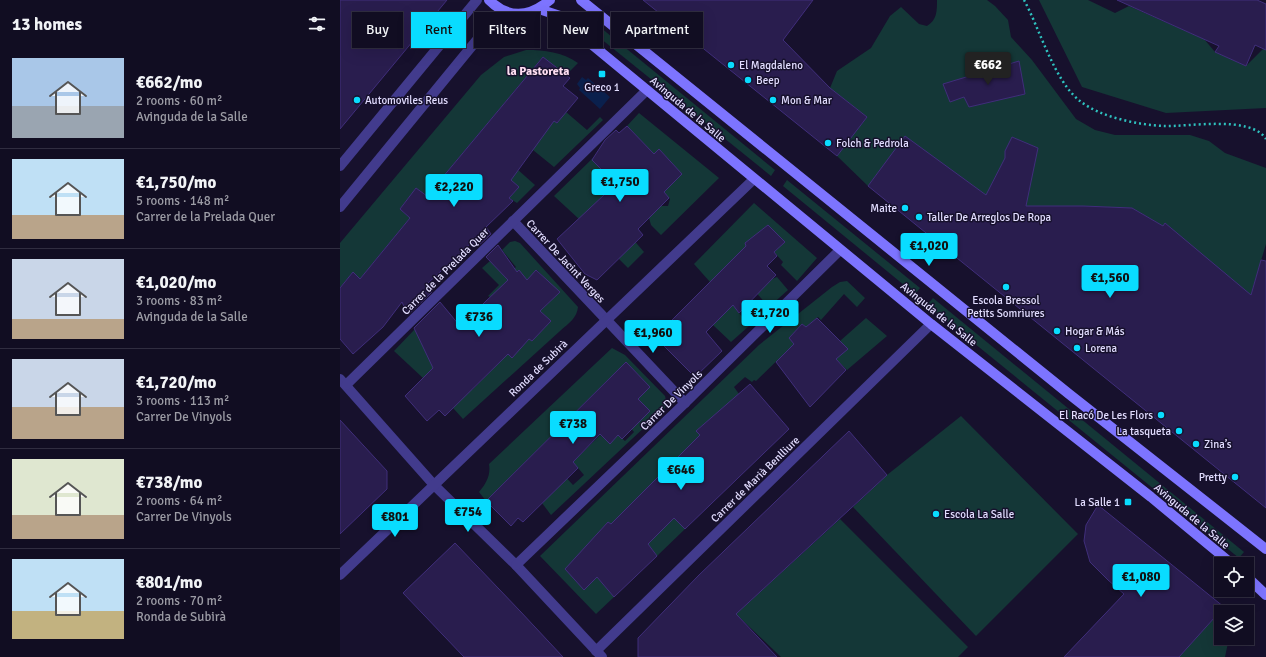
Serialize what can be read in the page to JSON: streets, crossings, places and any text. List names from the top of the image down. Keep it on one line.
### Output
{"streets":{"street":["Avinguda de la Salle","Carrer De Jacint Verges","Carrer de la Prelada Quer","Ronda de Subirà","Carrer De Vinyols","Carrer de Marià Benlliure"]},"crossings":[["Avinguda de la Salle","Carrer de la Prelada Quer"],["Avinguda de la Salle","Ronda de Subirà"],["Avinguda de la Salle","Carrer De Vinyols"],["Avinguda de la Salle","Carrer de Marià Benlliure"],["Carrer De Jacint Verges","Carrer de la Prelada Quer"],["Carrer De Jacint Verges","Ronda de Subirà"],["Carrer De Jacint Verges","Carrer De Vinyols"]],"districts":["la Pastoreta"],"places":{"other":["El Magdaleno","Beep","Automoviles Reus","Mon & Mar","Folch & Pedrola","Maite","Taller De Arreglos De Ropa","Escola Bressol Petits Somriures","Hogar & Más","Lorena","El Racó De Les Flors","La tasqueta","Zina’s","Pretty","Escola La Salle"],"transit":["Greco 1","La Salle 1"]},"page":{"heading":"13 homes","chip":["Buy","Rent","Filters","New","Apartment"],"list":[{"name":"€662/mo","note":"2 rooms · 60 m² · Avinguda de la Salle"},{"name":"€1,750/mo","note":"5 rooms · 148 m² · Carrer de la Prelada Quer"},{"name":"€1,020/mo","note":"3 rooms · 83 m² · Avinguda de la Salle"},{"name":"€1,720/mo","note":"3 rooms · 113 m² · Carrer De Vinyols"},{"name":"€738/mo","note":"2 rooms · 64 m² · Carrer De Vinyols"},{"name":"€801/mo","note":"2 rooms · 70 m² · Ronda de Subirà"}],"price":["€662","€1,750","€2,220","€1,020","€1,560","€1,720","€736","€1,960","€738","€646","€754","€801","€1,080"]}}
